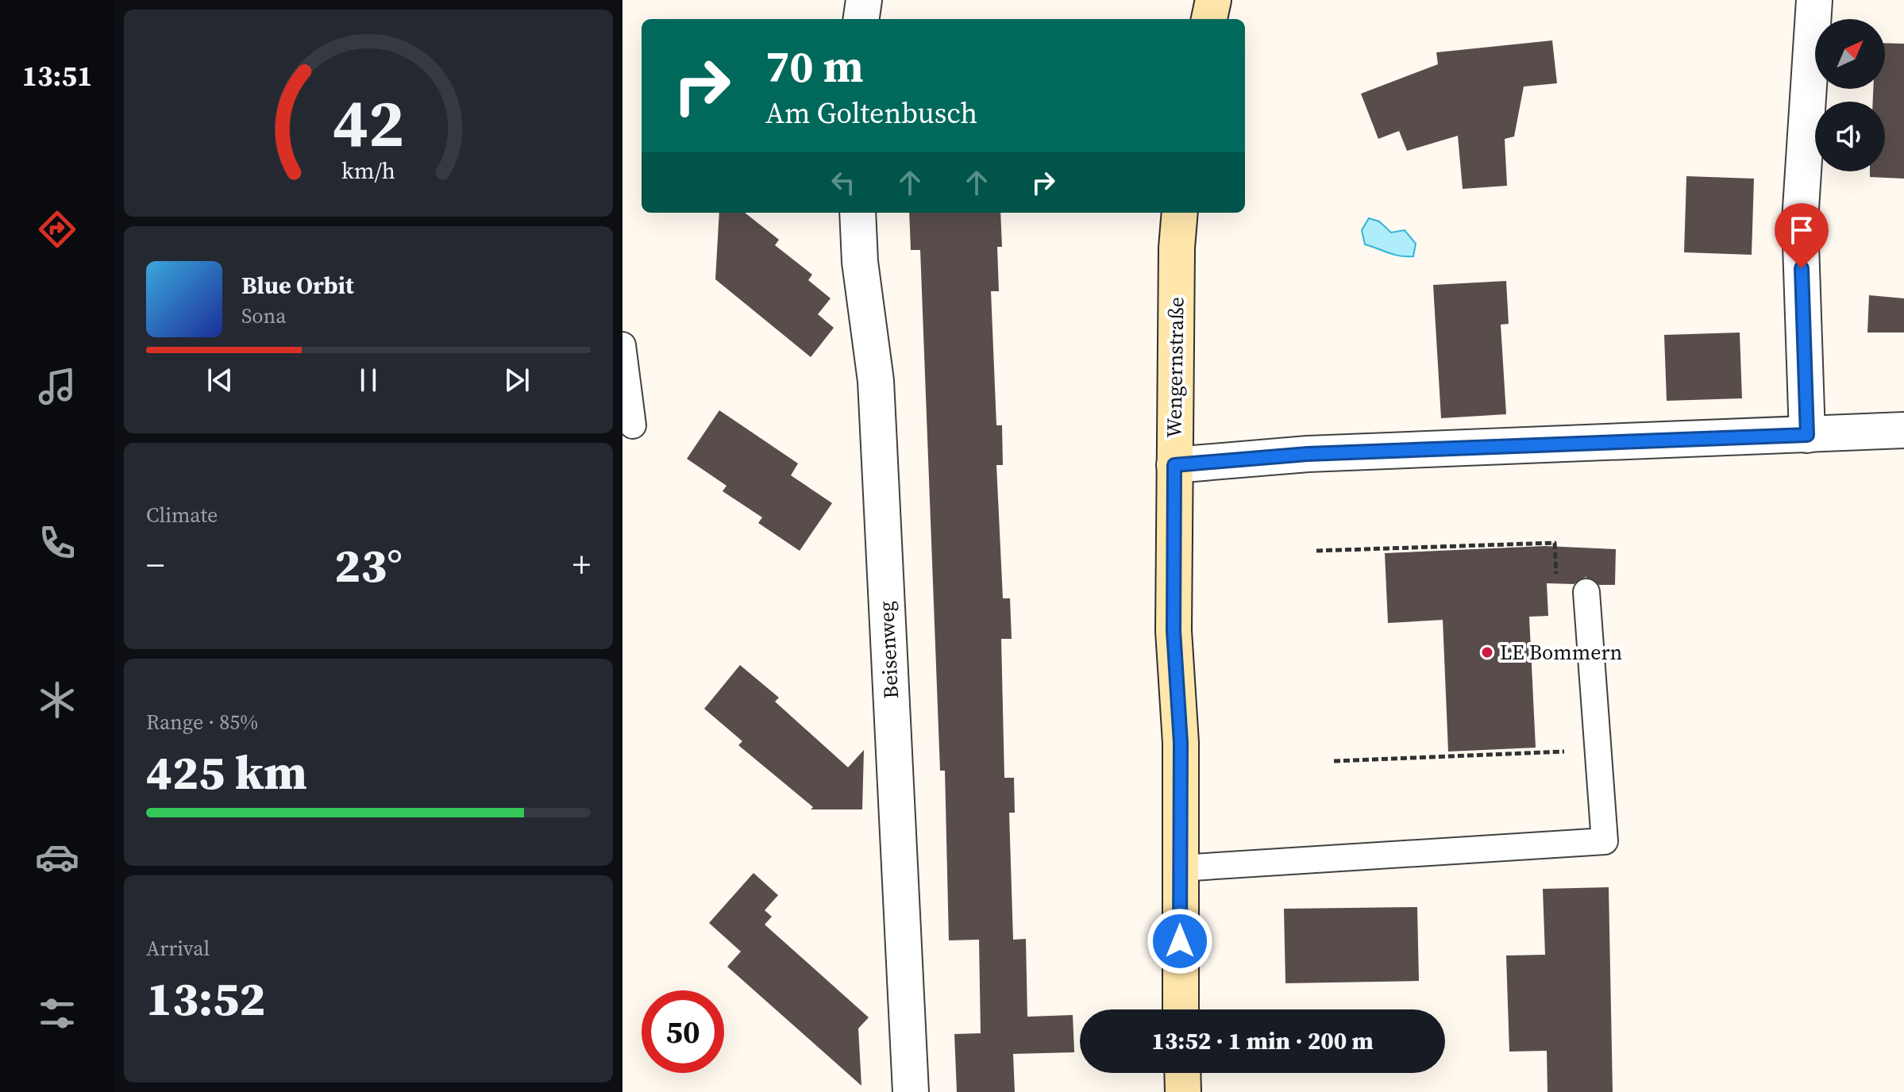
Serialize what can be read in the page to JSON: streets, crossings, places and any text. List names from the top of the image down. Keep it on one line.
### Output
{"streets":{"main road":["Wengernstraße"],"street":["Beisenweg"]},"places":["LE Bommern"],"north":"top right","page":{"tabs":"13:51","turn":["70 m","Am Goltenbusch"],"song":["Blue Orbit","Sona"],"tile":["Climate",["Range · 85%","425 km"],["Arrival","13:52"]],"heat":["−","23°","+"],"limit":"50","trip":"13:52 · 1 min · 200 m","gauge":["42","km/h"]}}
